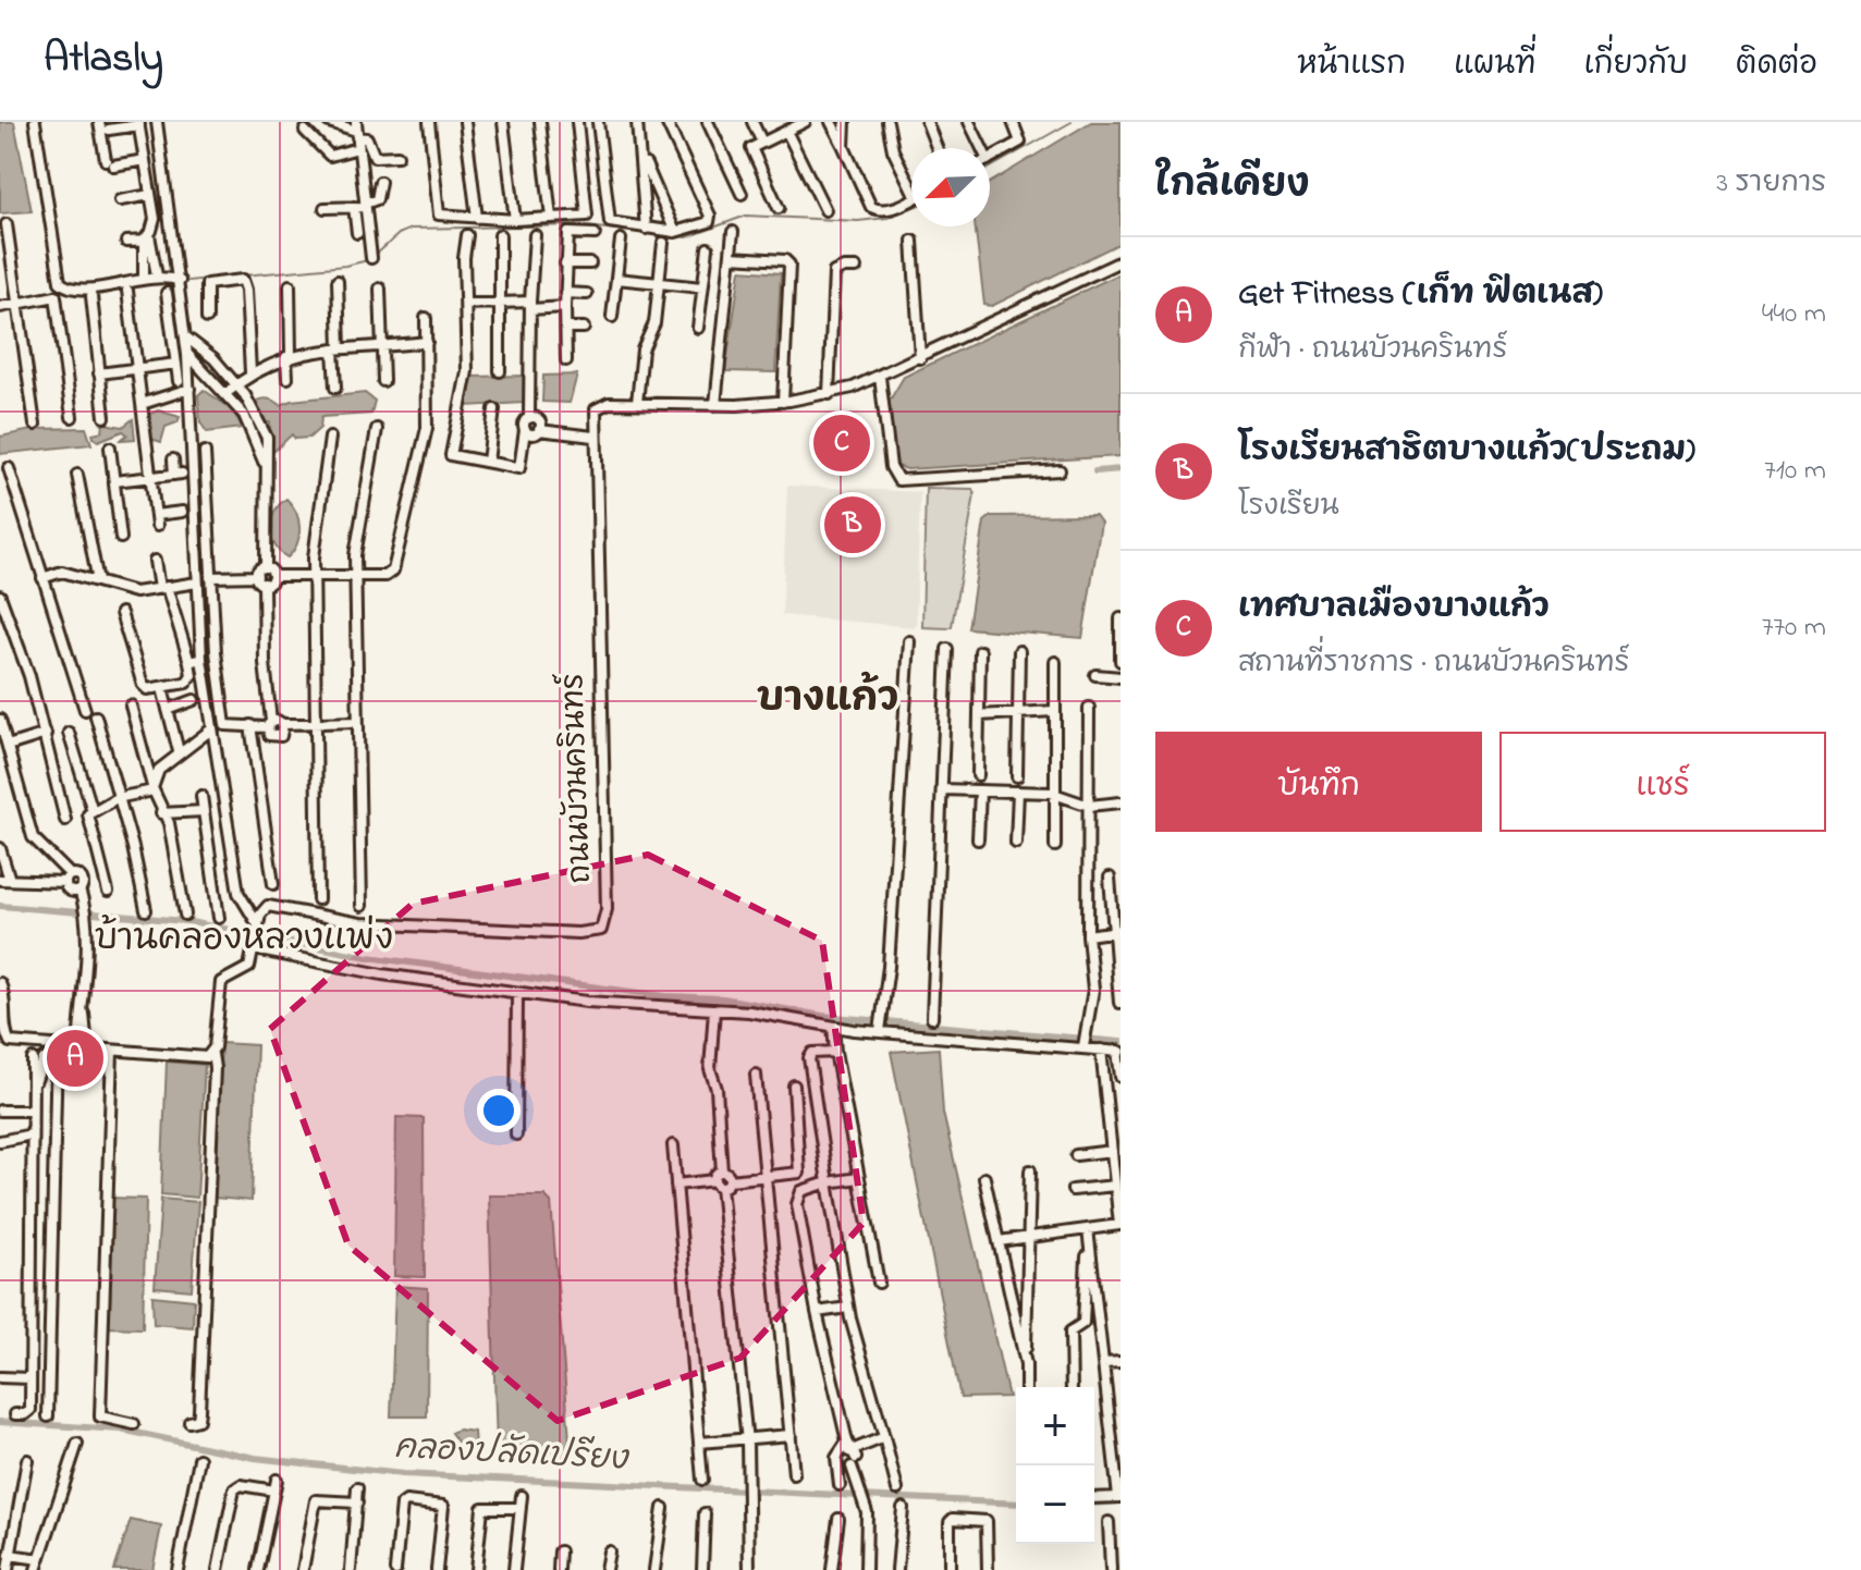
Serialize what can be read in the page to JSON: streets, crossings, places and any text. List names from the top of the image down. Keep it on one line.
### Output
{"streets":{"street":["ถนนบัวนครินทร์"]},"districts":["บางแก้ว","บ้านคลองหลวงแพ่ง"],"water":["คลองปลัดเปรียง"],"north":"bottom left","page":{"header":"Atlasly","nav":["หน้าแรก","แผนที่","เกี่ยวกับ","ติดต่อ"],"heading":["ใกล้เคียง","3 รายการ"],"list":[{"mark":"A","name":"Get Fitness (เก็ท ฟิตเนส)","note":"กีฬา · ถนนบัวนครินทร์","value":"440 m"},{"mark":"B","name":"โรงเรียนสาธิตบางแก้ว(ประถม)","note":"โรงเรียน","value":"710 m"},{"mark":"C","name":"เทศบาลเมืองบางแก้ว","note":"สถานที่ราชการ · ถนนบัวนครินทร์","value":"770 m"}],"pins":["C","B","A"],"buttons":["บันทึก","แชร์"],"map_buttons":["+","−"]}}
